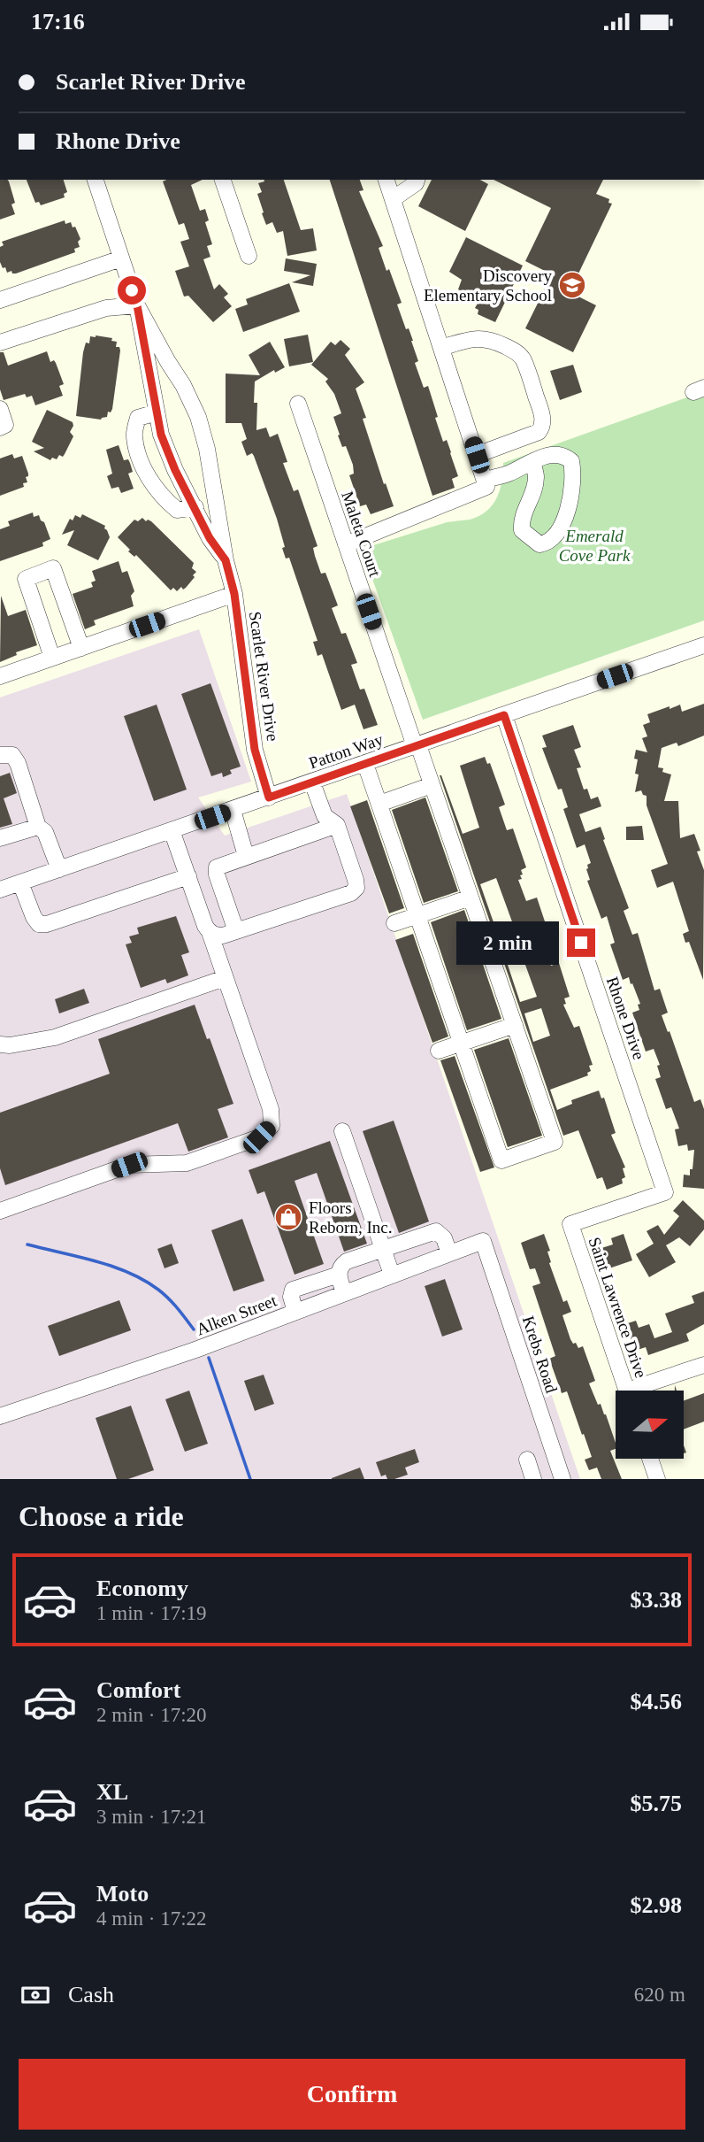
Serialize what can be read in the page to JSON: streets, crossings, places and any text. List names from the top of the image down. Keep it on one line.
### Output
{"streets":{"street":["Maleta Court","Scarlet River Drive","Patton Way","Rhone Drive","Saint Lawrence Drive","Alken Street","Krebs Road"]},"crossings":[["Maleta Court","Patton Way"],["Scarlet River Drive","Patton Way"],["Patton Way","Rhone Drive"],["Rhone Drive","Saint Lawrence Drive"],["Alken Street","Krebs Road"]],"parks":["Emerald Cove Park"],"places":{"school or university":["Discovery Elementary School"],"shop":["Floors Reborn, Inc."]},"north":"right","page":{"status":"17:16","banner":["Scarlet River Drive","Rhone Drive"],"bubble":"2 min","heading":"Choose a ride","list":[{"name":"Economy","note":"1 min · 17:19","value":"$3.38"},{"name":"Comfort","note":"2 min · 17:20","value":"$4.56"},{"name":"XL","note":"3 min · 17:21","value":"$5.75"},{"name":"Moto","note":"4 min · 17:22","value":"$2.98"}],"pay":["Cash","620 m"],"buttons":"Confirm"}}
